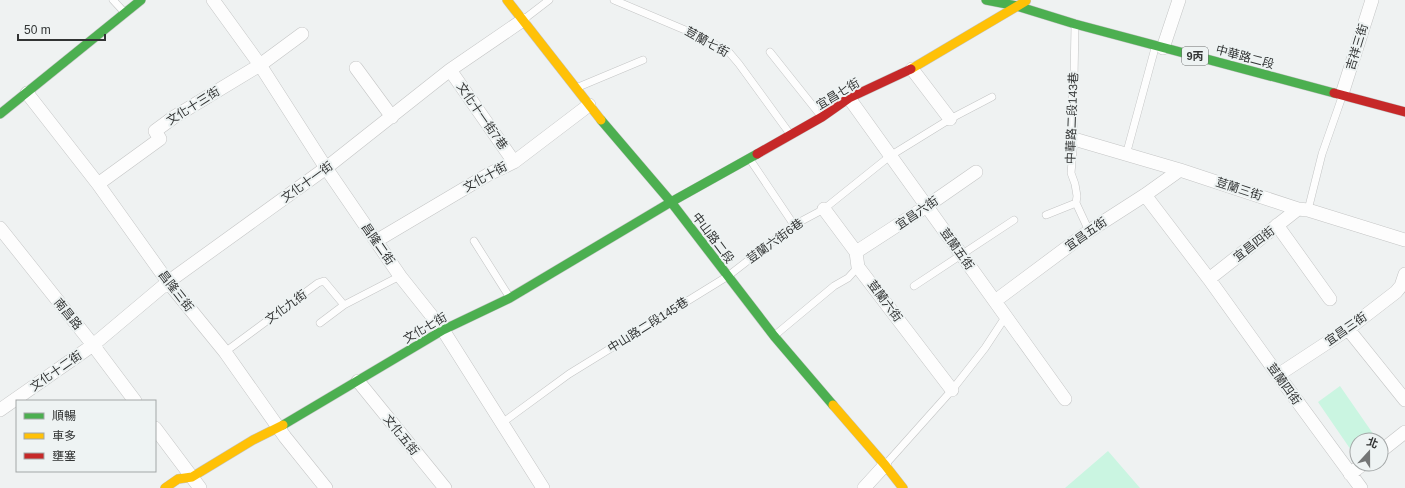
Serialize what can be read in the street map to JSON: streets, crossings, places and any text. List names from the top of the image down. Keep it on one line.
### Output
{"streets":{"street":["吉祥三街","9丙","中華路二段","宜昌七街","文化十三街","文化十一街7巷","文化十街","文化十一街","荳蘭三街","宜昌六街","宜昌五街","中山路二段","昌隆二街","宜昌四街","荳蘭五街","昌隆三街","荳蘭六街","南昌路","文化七街","宜昌三街","文化十二街","荳蘭四街","文化五街"],"lane":["荳蘭七街","中華路二段143巷","荳蘭六街6巷","文化九街","中山路二段145巷"]},"crossings":[["荳蘭七街","宜昌七街"],["吉祥三街","中華路二段"],["中華路二段","宜昌七街"],["中華路二段","中華路二段143巷"],["宜昌七街","中山路二段"],["宜昌七街","荳蘭五街"],["宜昌七街","文化七街"],["文化十三街","昌隆二街"],["文化十三街","昌隆三街"],["文化十一街7巷","文化十街"],["文化十一街7巷","文化十一街"],["中華路二段143巷","荳蘭三街"],["中華路二段143巷","宜昌五街"],["文化十街","中山路二段"],["文化十街","昌隆二街"],["文化十一街","中山路二段"],["文化十一街","昌隆二街"],["文化十一街","昌隆三街"],["文化十一街","南昌路"],["文化十一街","文化十二街"],["荳蘭三街","宜昌五街"],["荳蘭三街","宜昌四街"],["宜昌六街","荳蘭五街"],["宜昌六街","荳蘭六街"],["宜昌五街","荳蘭五街"],["宜昌五街","荳蘭四街"],["中山路二段","荳蘭六街6巷"],["中山路二段","中山路二段145巷"],["中山路二段","文化七街"],["荳蘭六街6巷","荳蘭五街"],["荳蘭六街6巷","荳蘭六街"],["荳蘭六街6巷","中山路二段145巷"],["昌隆二街","中山路二段145巷"],["昌隆二街","文化七街"],["宜昌四街","荳蘭四街"],["昌隆三街","文化九街"],["昌隆三街","文化七街"],["南昌路","文化十二街"],["文化七街","文化五街"],["宜昌三街","荳蘭四街"]],"legend":["順暢","車多","壅塞"],"scale_bar":"50 m","north":"top"}
